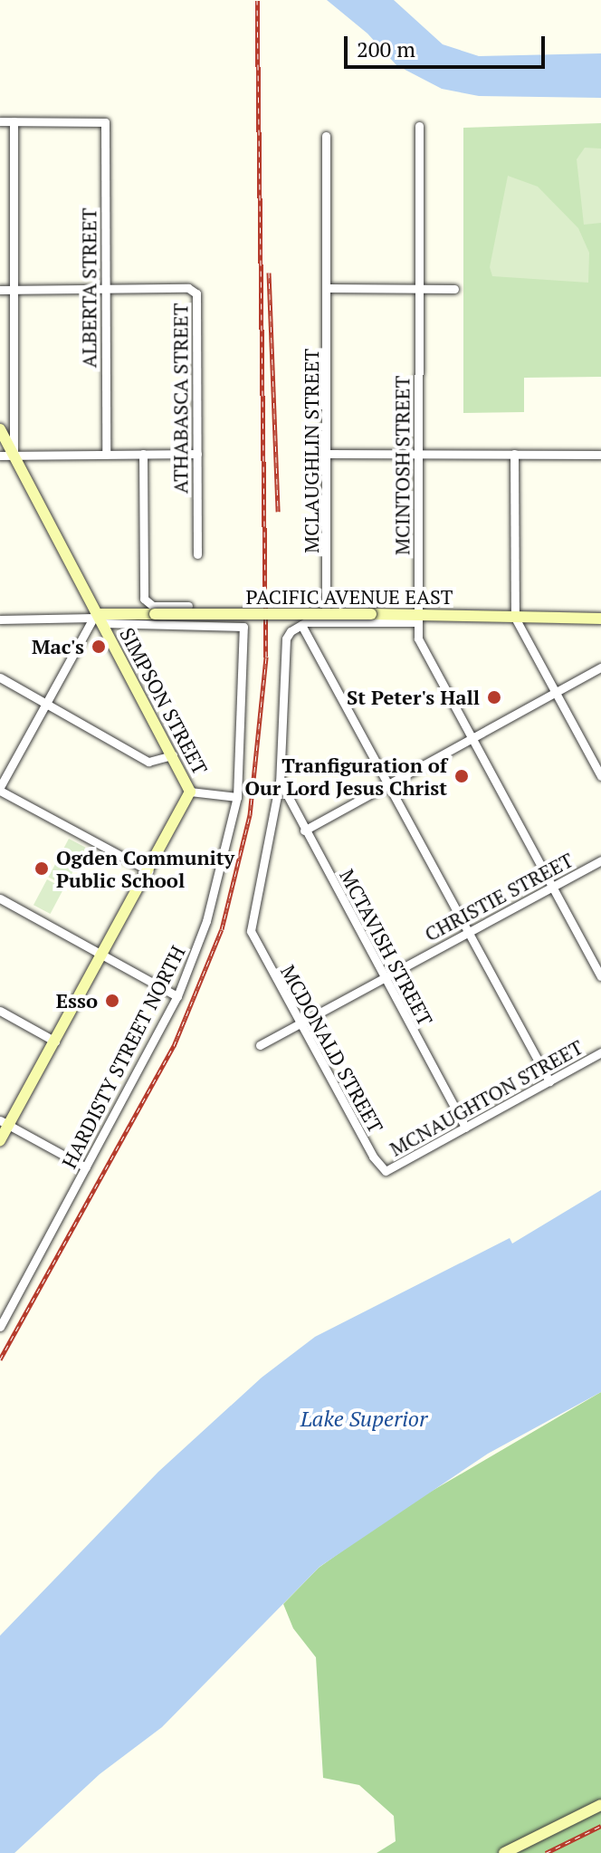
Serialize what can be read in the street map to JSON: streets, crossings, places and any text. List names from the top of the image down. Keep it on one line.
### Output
{"streets":{"main road":["PACIFIC AVENUE EAST","SIMPSON STREET"],"street":["ALBERTA STREET","ATHABASCA STREET","MCLAUGHLIN STREET","MCINTOSH STREET","CHRISTIE STREET","MCTAVISH STREET","MCDONALD STREET","HARDISTY STREET NORTH","MCNAUGHTON STREET"]},"crossings":[["ALBERTA STREET","ATHABASCA STREET"],["MCINTOSH STREET","PACIFIC AVENUE EAST"],["MCINTOSH STREET","CHRISTIE STREET"],["PACIFIC AVENUE EAST","SIMPSON STREET"],["PACIFIC AVENUE EAST","HARDISTY STREET NORTH"],["SIMPSON STREET","HARDISTY STREET NORTH"],["CHRISTIE STREET","MCTAVISH STREET"],["CHRISTIE STREET","MCDONALD STREET"],["MCTAVISH STREET","MCDONALD STREET"],["MCTAVISH STREET","MCNAUGHTON STREET"],["MCDONALD STREET","MCNAUGHTON STREET"]],"water":["Lake Superior"],"places":["Mac's","St Peter's Hall","Tranfiguration of Our Lord Jesus Christ","Ogden Community Public School","Esso"],"scale_bar":"200 m"}
